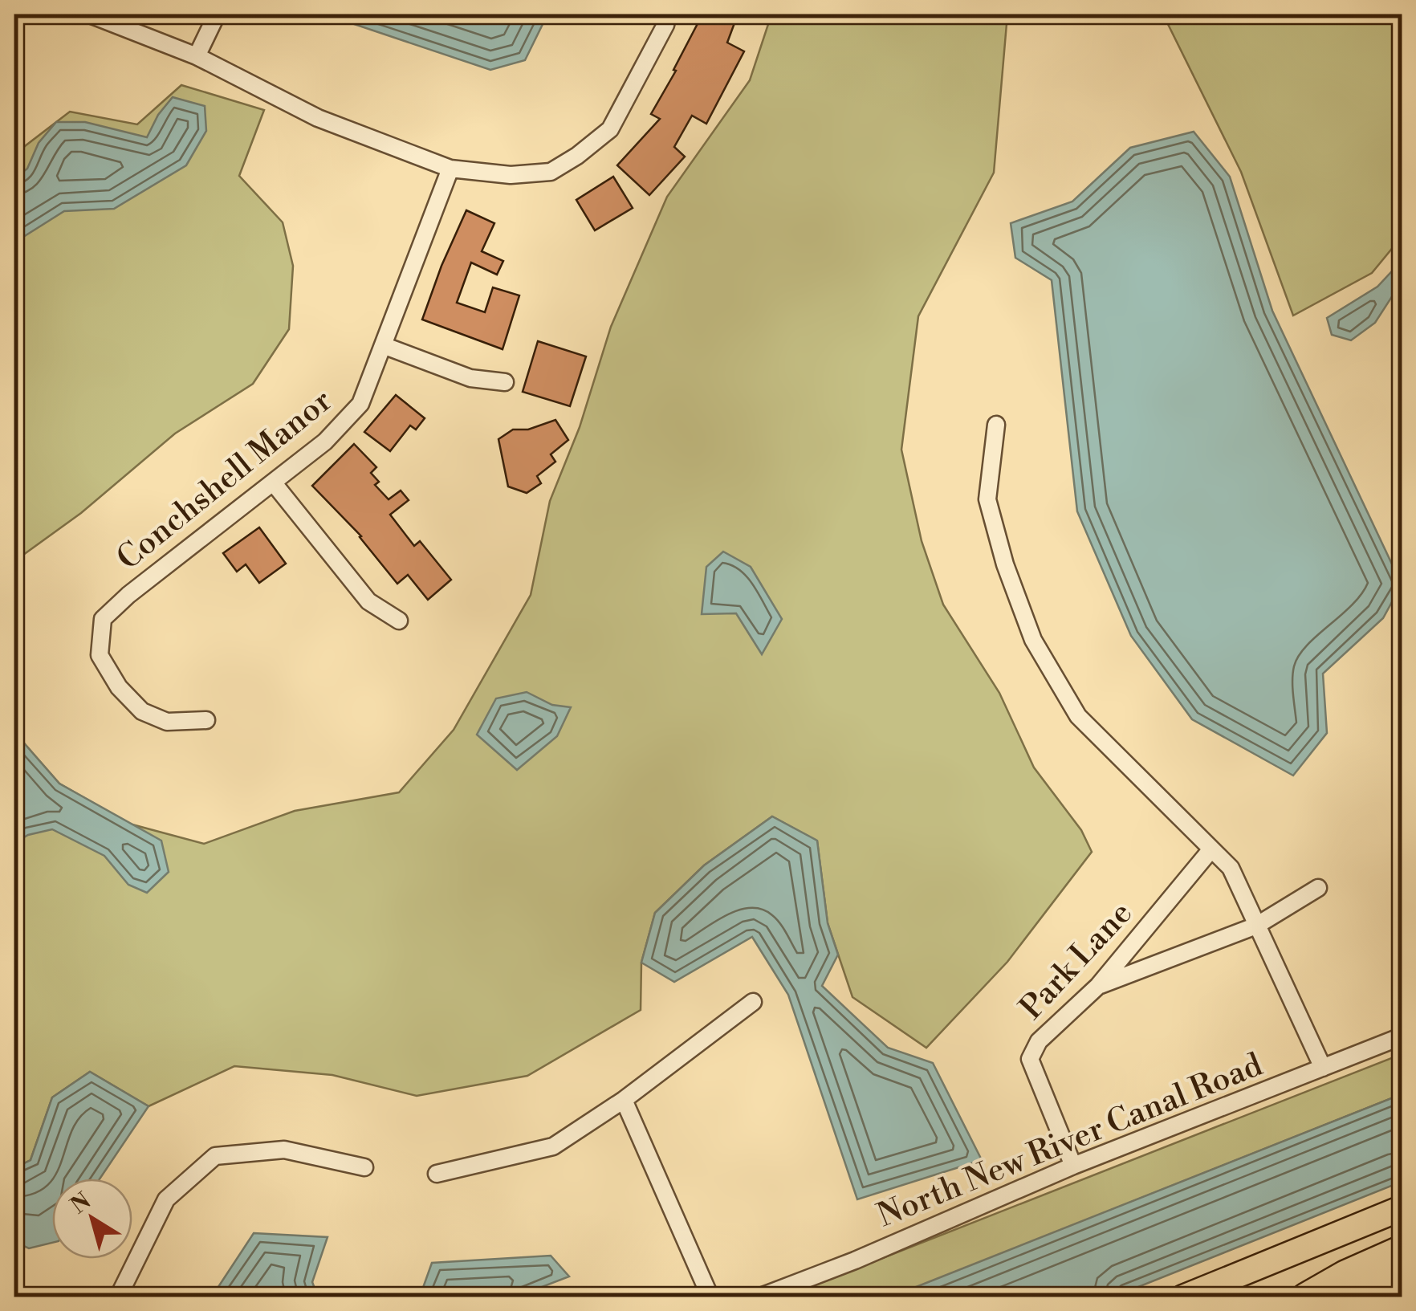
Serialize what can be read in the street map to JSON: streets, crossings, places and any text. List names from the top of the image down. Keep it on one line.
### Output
{"streets":{"street":["Conchshell Manor","Park Lane","North New River Canal Road"]},"crossings":[["Park Lane","North New River Canal Road"]],"north":"top left"}
